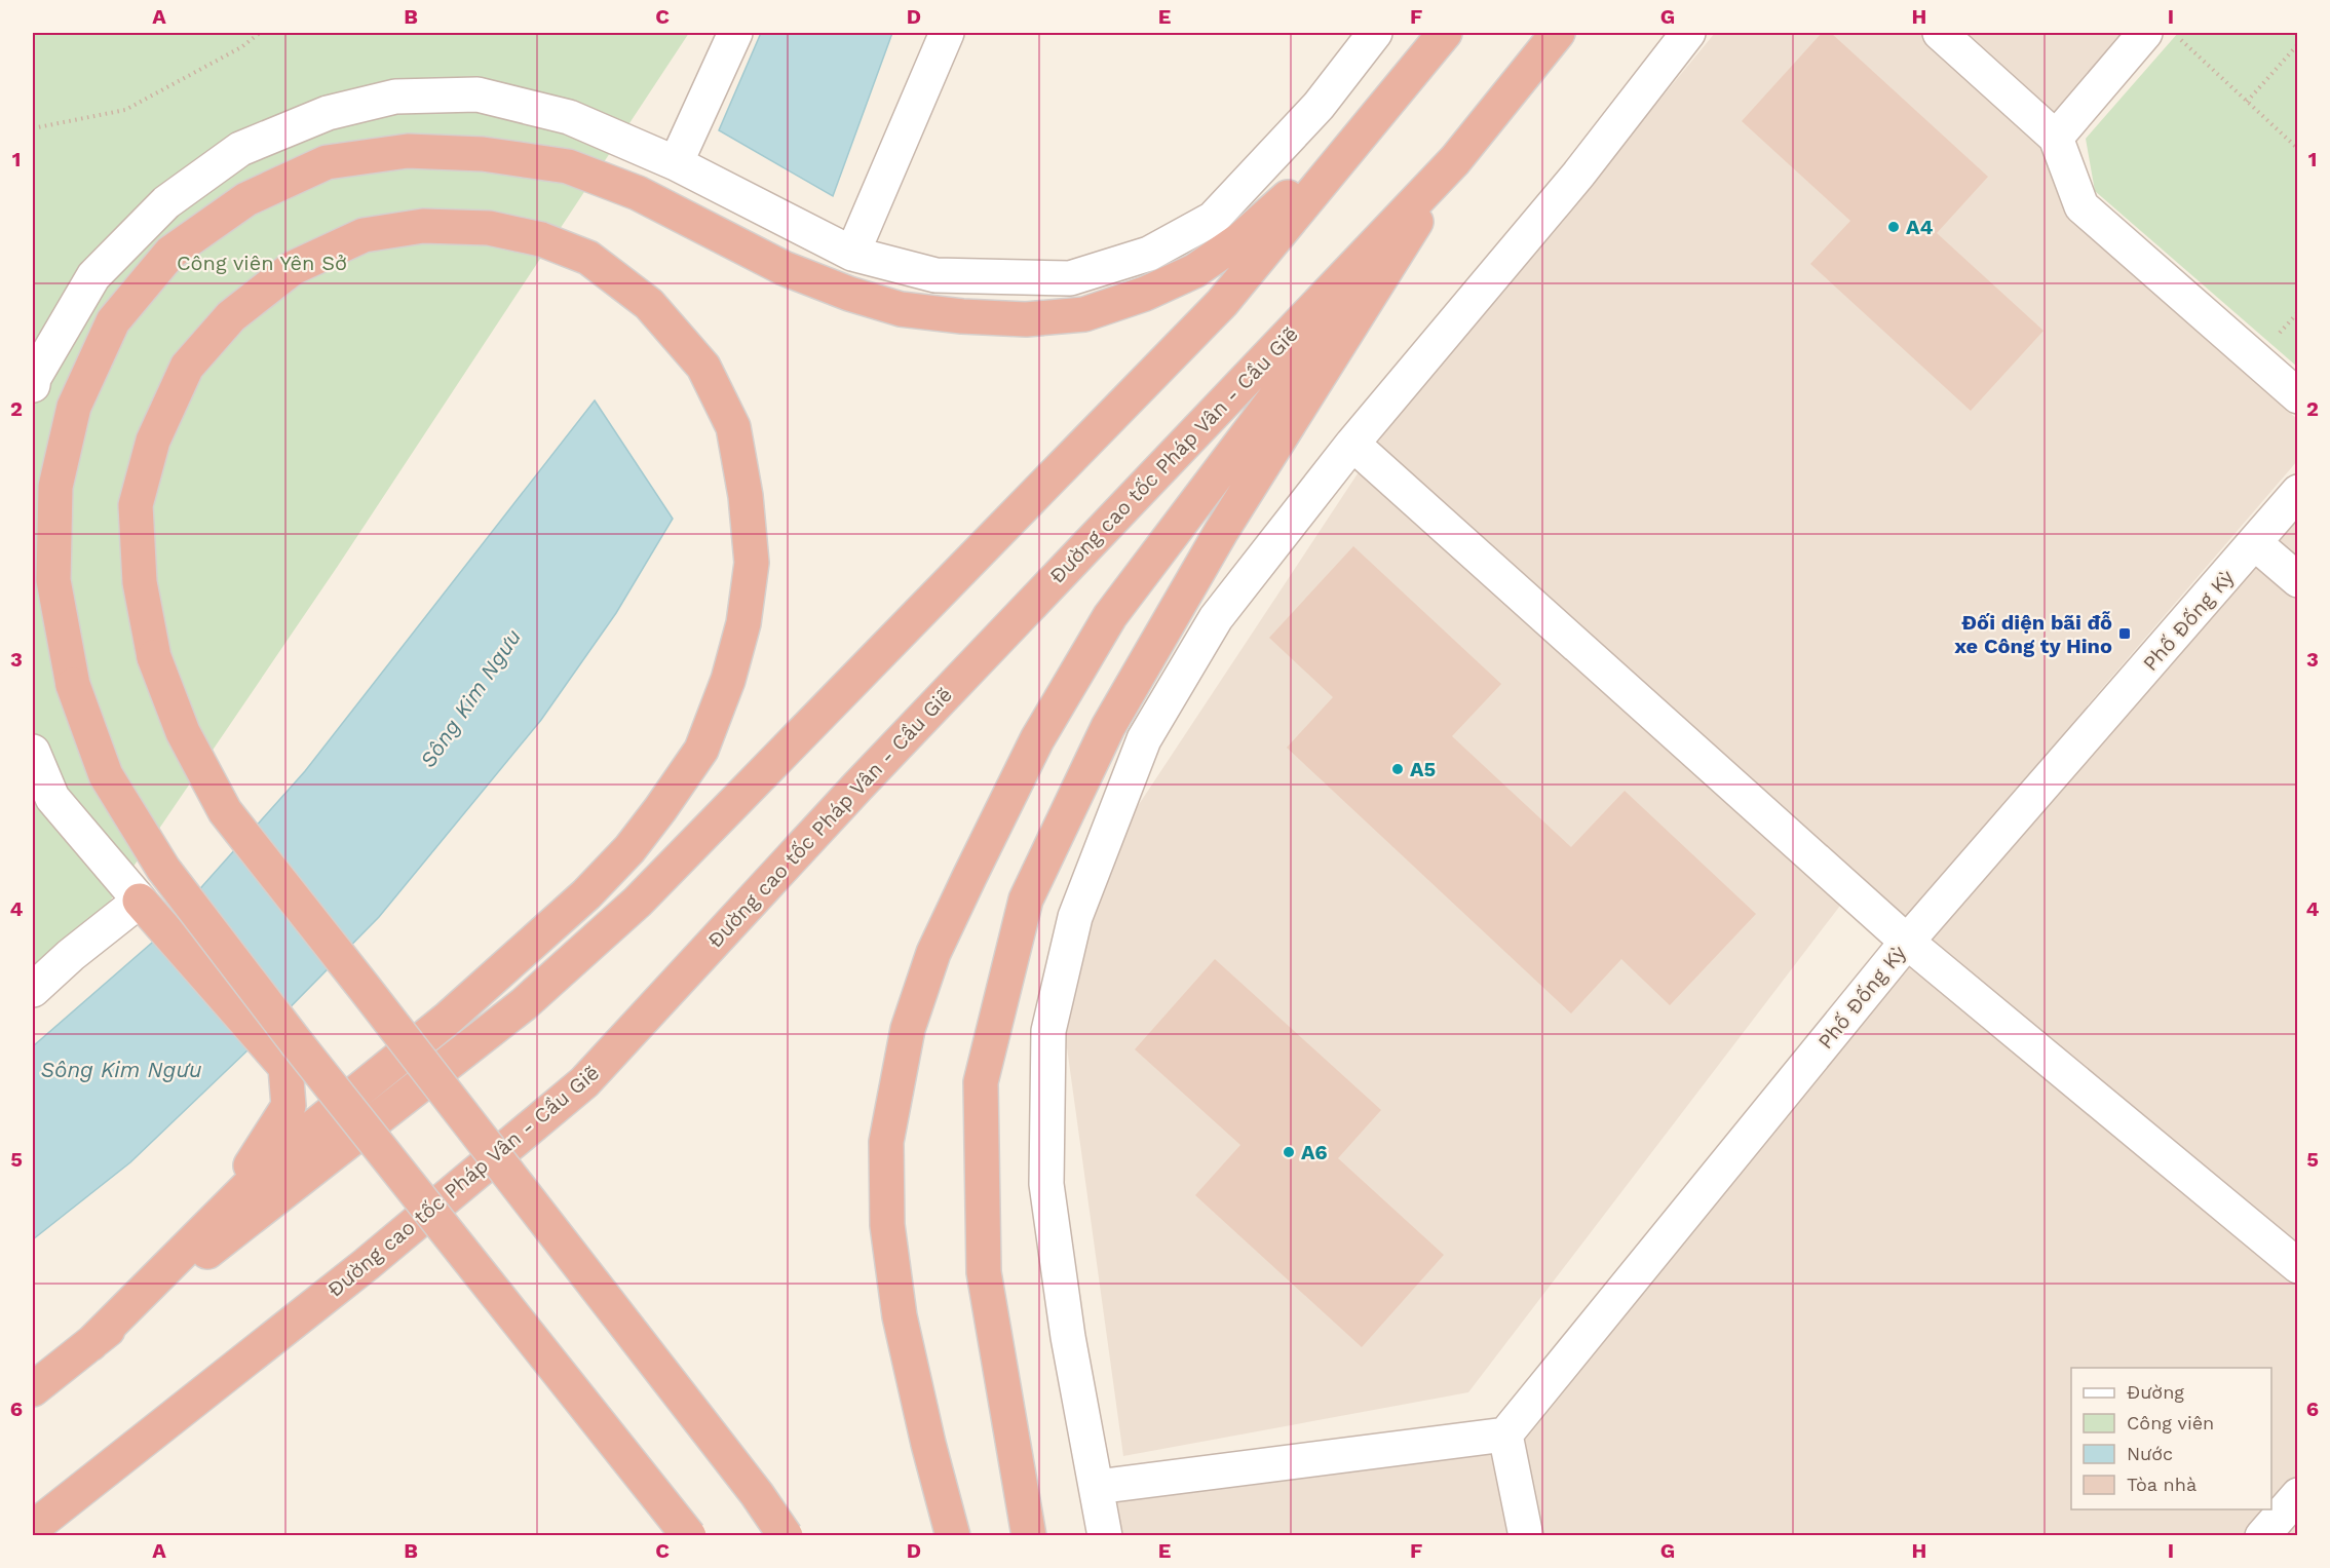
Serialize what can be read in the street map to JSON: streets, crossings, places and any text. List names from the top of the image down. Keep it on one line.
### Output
{"streets":{"highway":["Đường cao tốc Pháp Vân - Cầu Giẽ"],"street":["Phố Đống Kỳ"]},"water":["Sông Kim Ngưu"],"parks":["Công viên Yên Sở"],"places":{"other":["A4","A5","A6"],"transit":["Đối diện bãi đỗ xe Công ty Hino"]},"legend":["Đường","Công viên","Nước","Tòa nhà"],"grid":{"columns":["A","B","C","D","E","F","G","H","I"],"rows":["1","2","3","4","5","6"]}}
